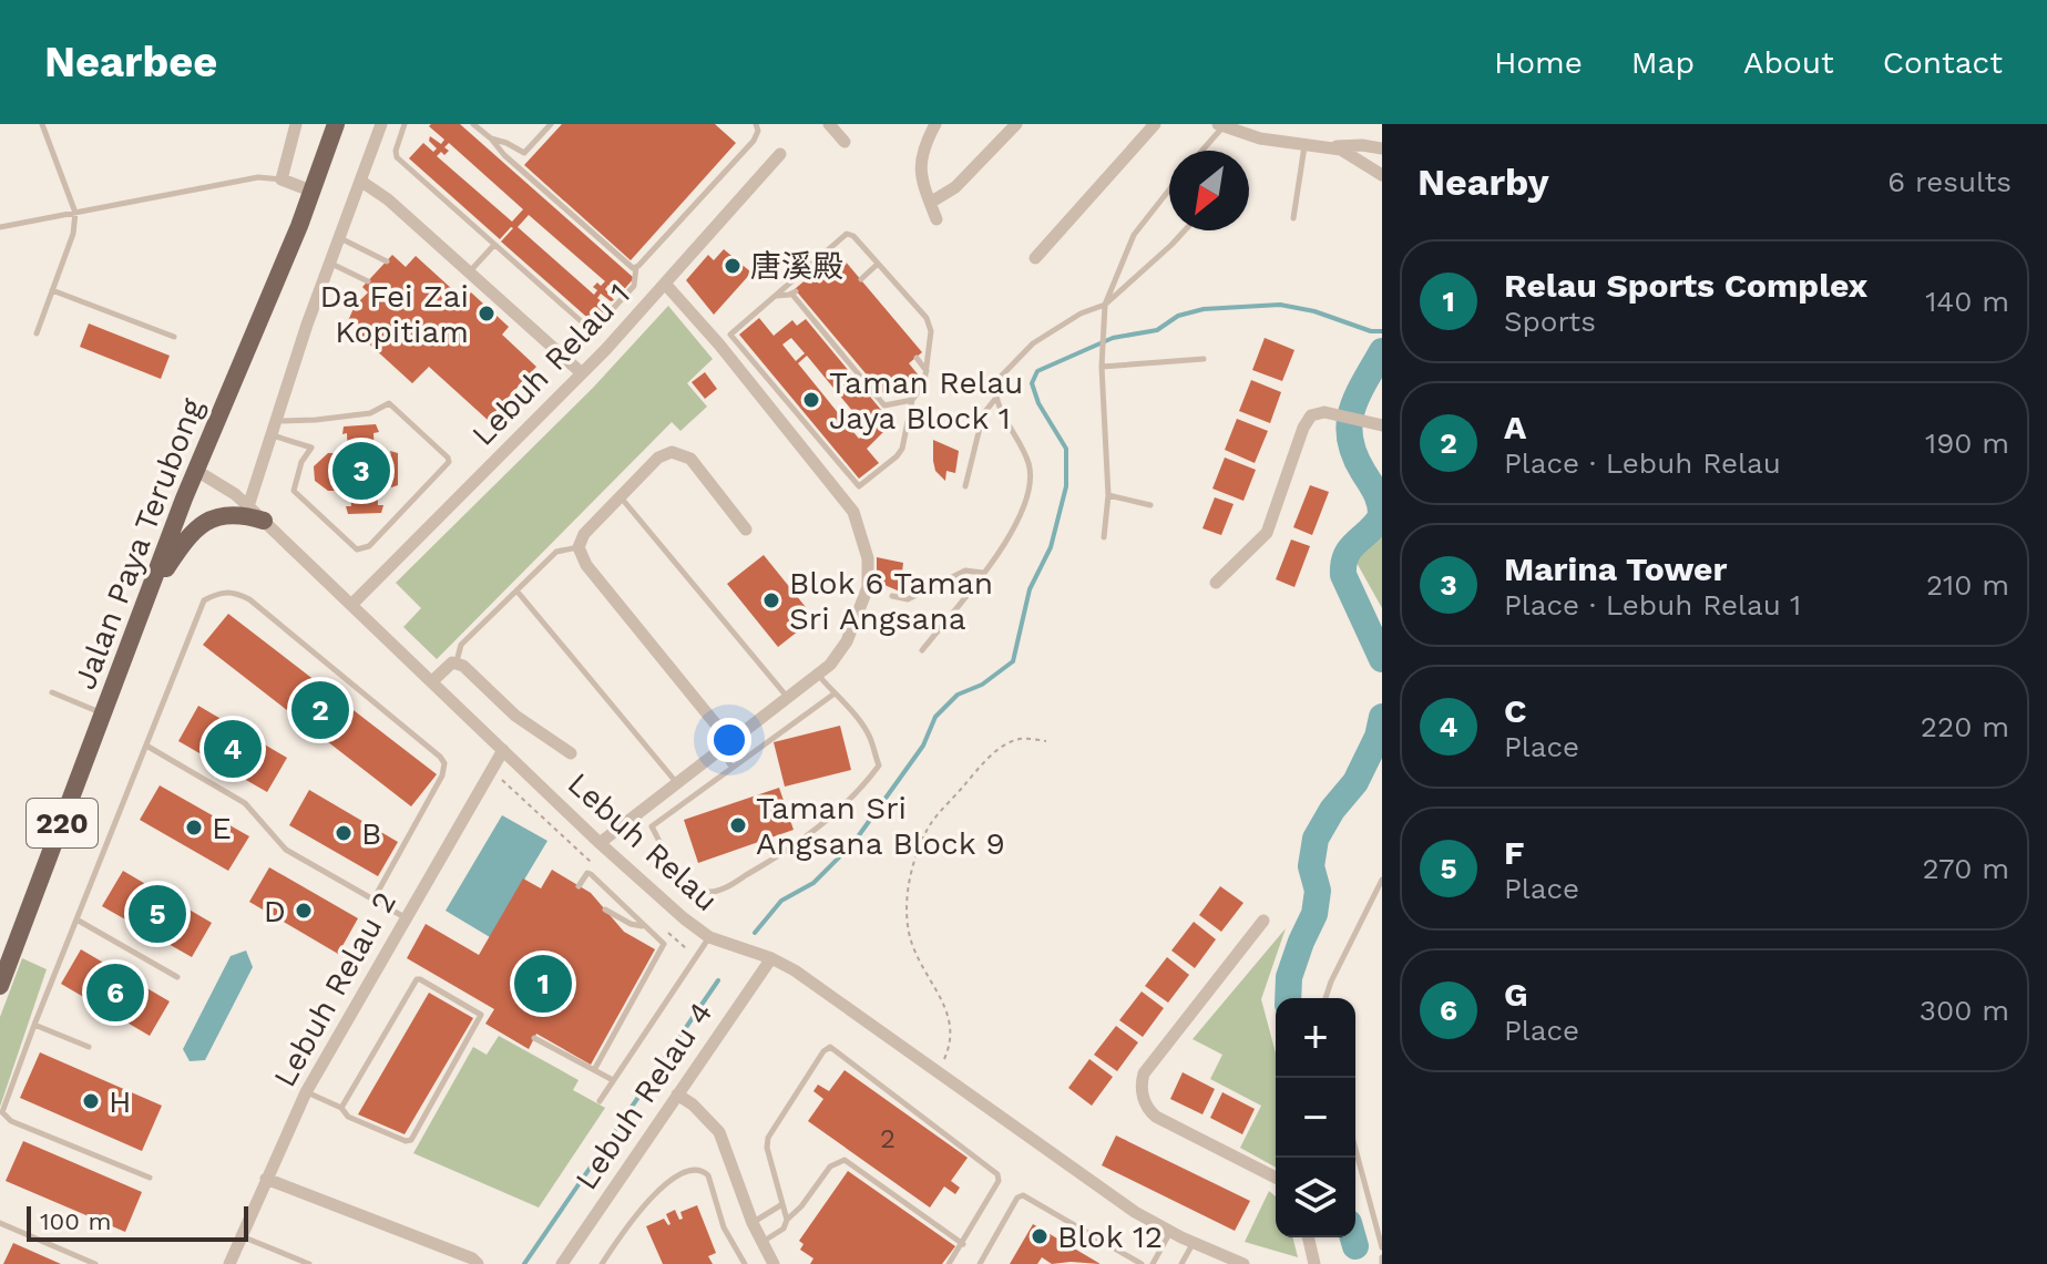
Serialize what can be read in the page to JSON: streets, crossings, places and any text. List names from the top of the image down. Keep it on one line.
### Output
{"streets":{"main road":["Jalan Paya Terubong","220"],"street":["Lebuh Relau 1","Lebuh Relau","Lebuh Relau 2","Lebuh Relau 4"]},"crossings":[["Lebuh Relau 1","Lebuh Relau"],["Jalan Paya Terubong","Lebuh Relau"],["Lebuh Relau","Lebuh Relau 2"],["Lebuh Relau","Lebuh Relau 4"]],"places":["唐溪殿","Da Fei Zai Kopitiam","Taman Relau Jaya Block 1","Blok 6 Taman Sri Angsana","Taman Sri Angsana Block 9","E","B","D","H","Blok 12"],"house_numbers":["2"],"scale_bar":"100 m","north":"bottom left","page":{"header":"Nearbee","nav":["Home","Map","About","Contact"],"heading":["Nearby","6 results"],"list":[{"mark":"1","name":"Relau Sports Complex","note":"Sports","value":"140 m"},{"mark":"2","name":"A","note":"Place · Lebuh Relau","value":"190 m"},{"mark":"3","name":"Marina Tower","note":"Place · Lebuh Relau 1","value":"210 m"},{"mark":"4","name":"C","note":"Place","value":"220 m"},{"mark":"5","name":"F","note":"Place","value":"270 m"},{"mark":"6","name":"G","note":"Place","value":"300 m"}],"pins":["3","2","4","5","1","6"],"map_buttons":["+","−"],"scale":"100 m"}}
